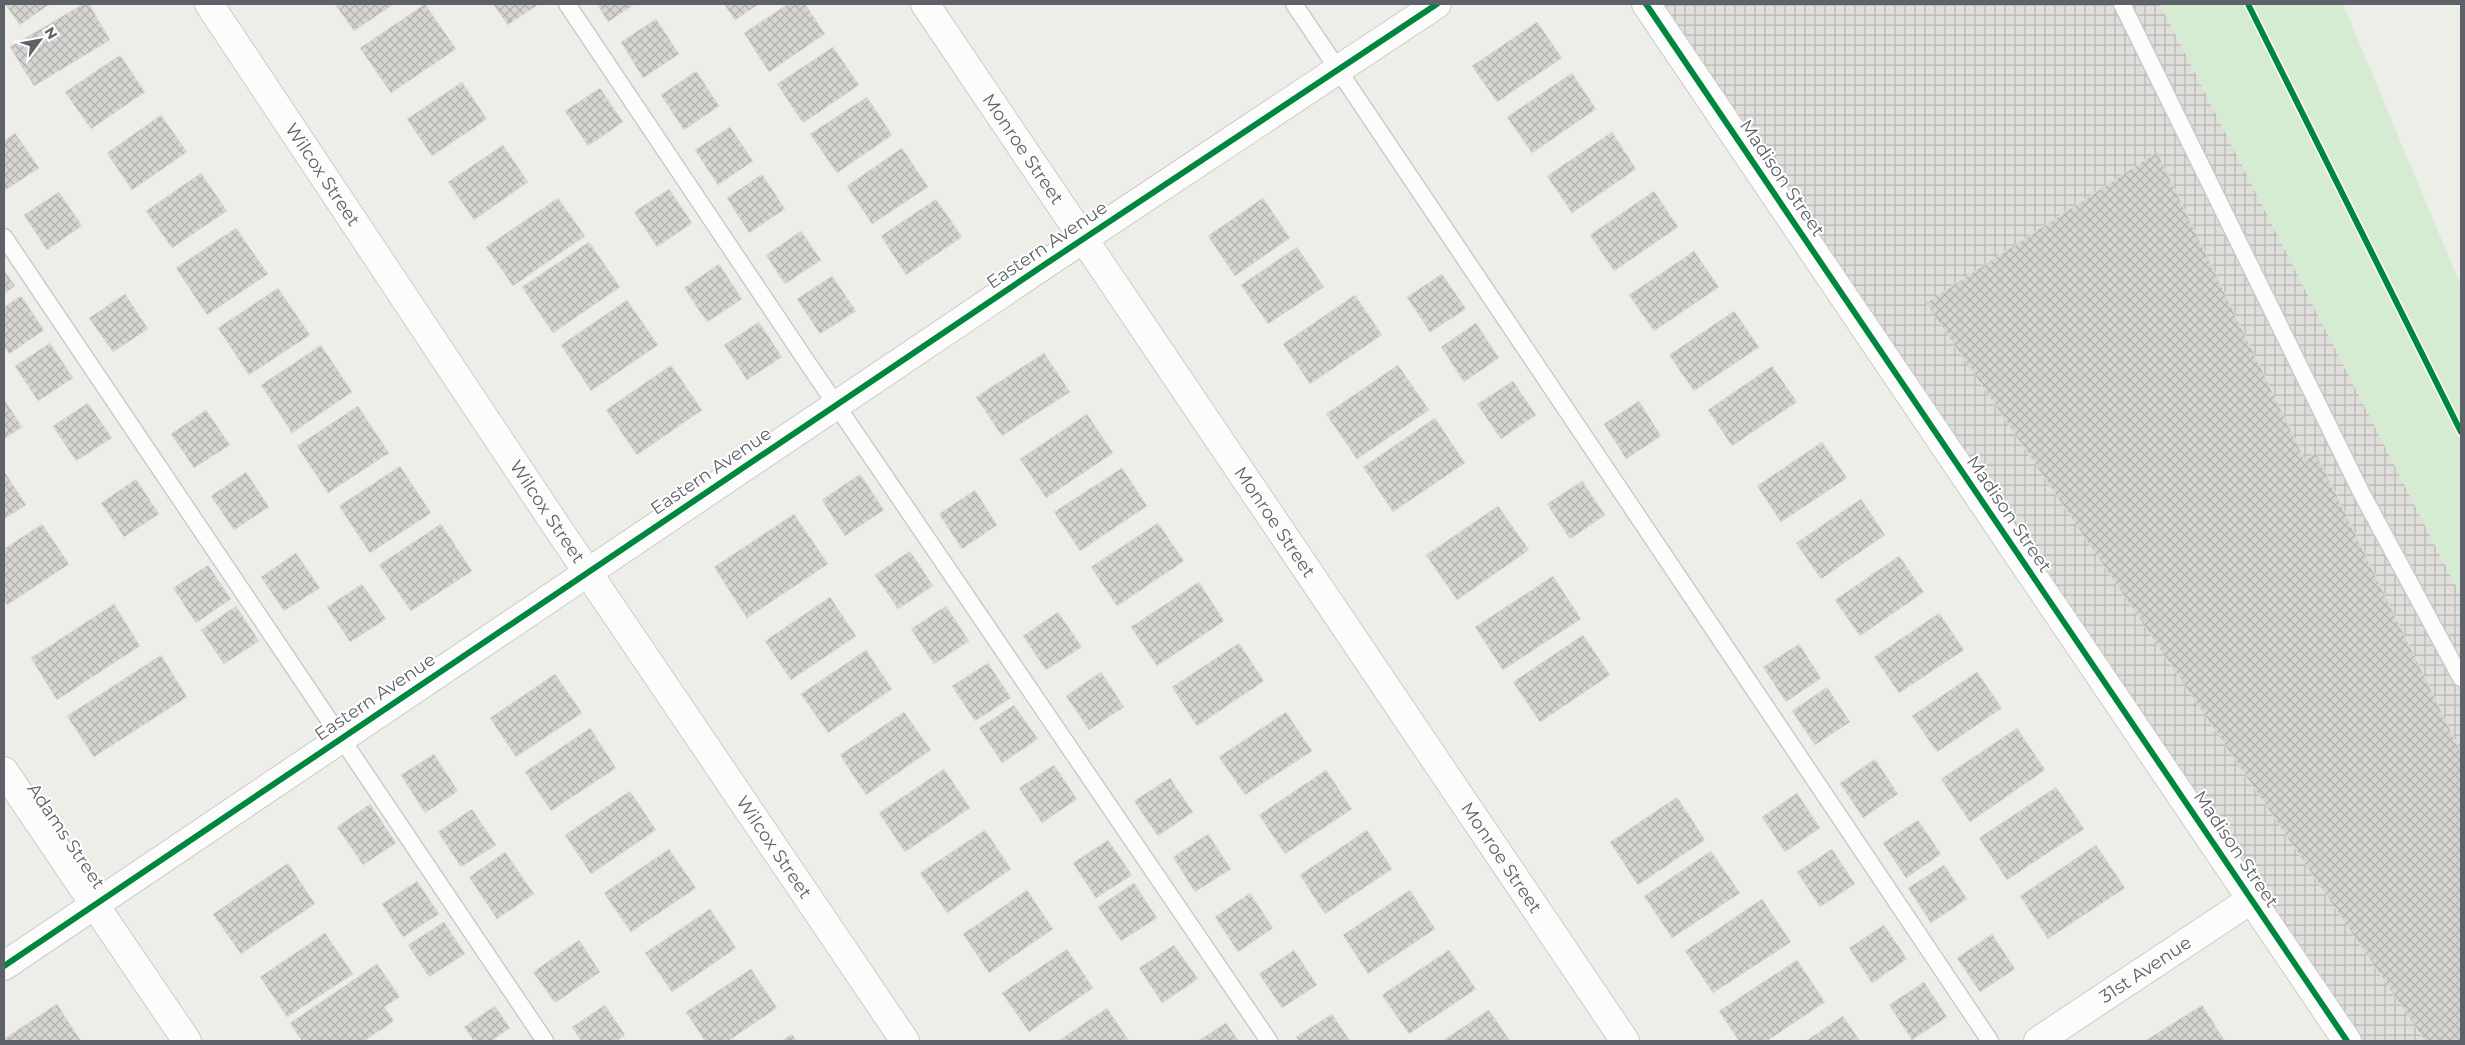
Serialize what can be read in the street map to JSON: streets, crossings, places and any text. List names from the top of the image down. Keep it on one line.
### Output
{"streets":{"street":["Monroe Street","Wilcox Street","Madison Street","Eastern Avenue","Adams Street","31st Avenue"]},"crossings":[["Monroe Street","Eastern Avenue"],["Wilcox Street","Eastern Avenue"],["Madison Street","31st Avenue"],["Eastern Avenue","Adams Street"]],"north":"top right"}
